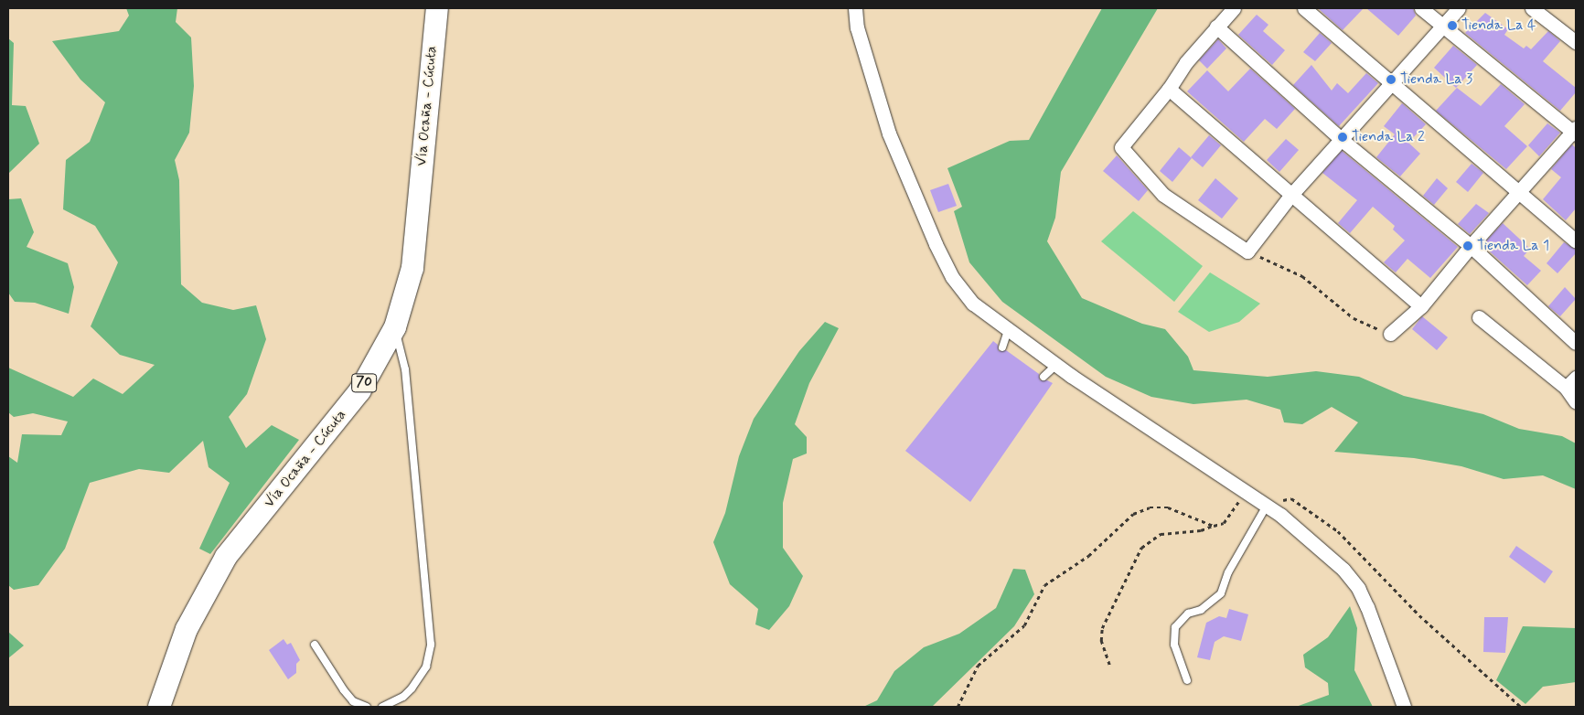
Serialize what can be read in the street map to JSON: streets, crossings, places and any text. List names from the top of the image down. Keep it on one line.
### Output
{"streets":{"main road":["Vía Ocaña - Cúcuta","70"]},"places":["Tienda La 4","Tienda La 3","Tienda La 2","Tienda La 1"]}
